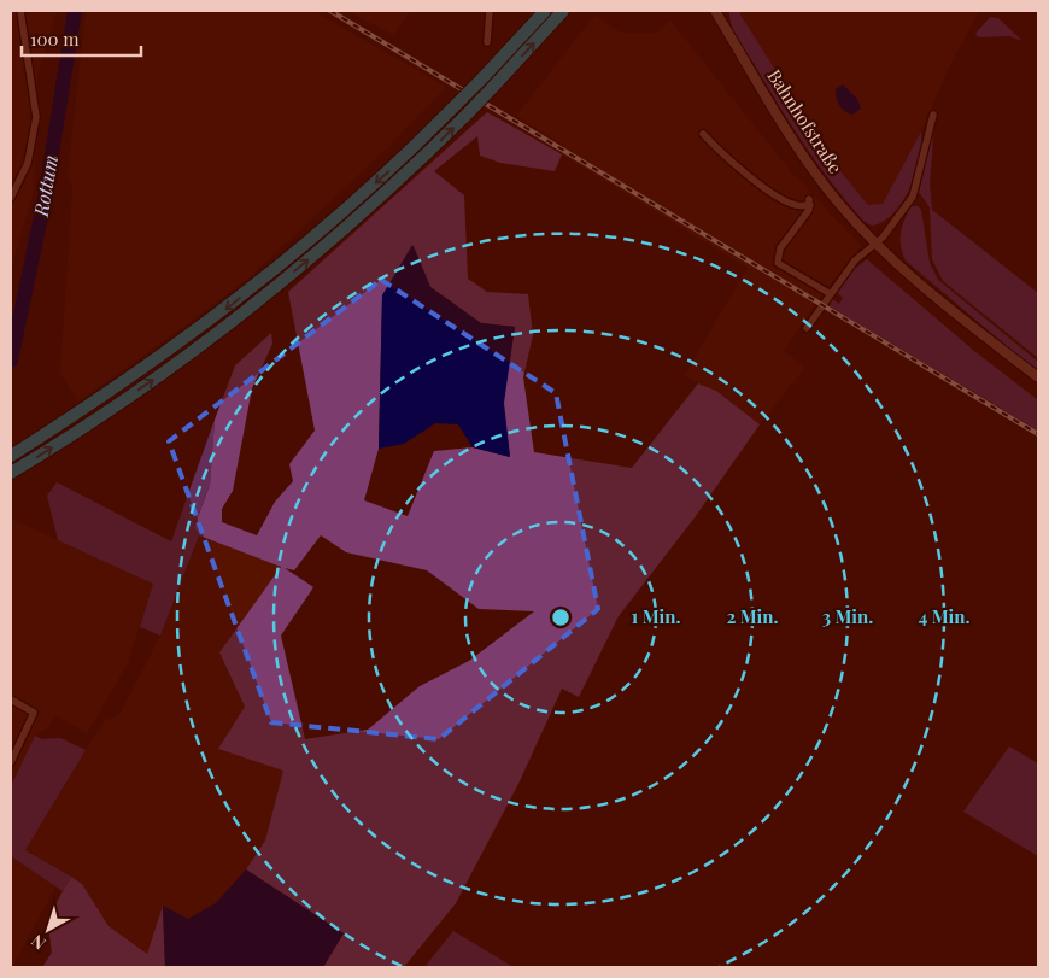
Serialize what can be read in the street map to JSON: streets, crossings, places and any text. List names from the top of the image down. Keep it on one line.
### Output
{"streets":{"main road":["Bahnhofstraße"]},"water":["Rottum"],"scale_bar":"100 m","north":"bottom left","rings":["1 Min.","2 Min.","3 Min.","4 Min."]}
